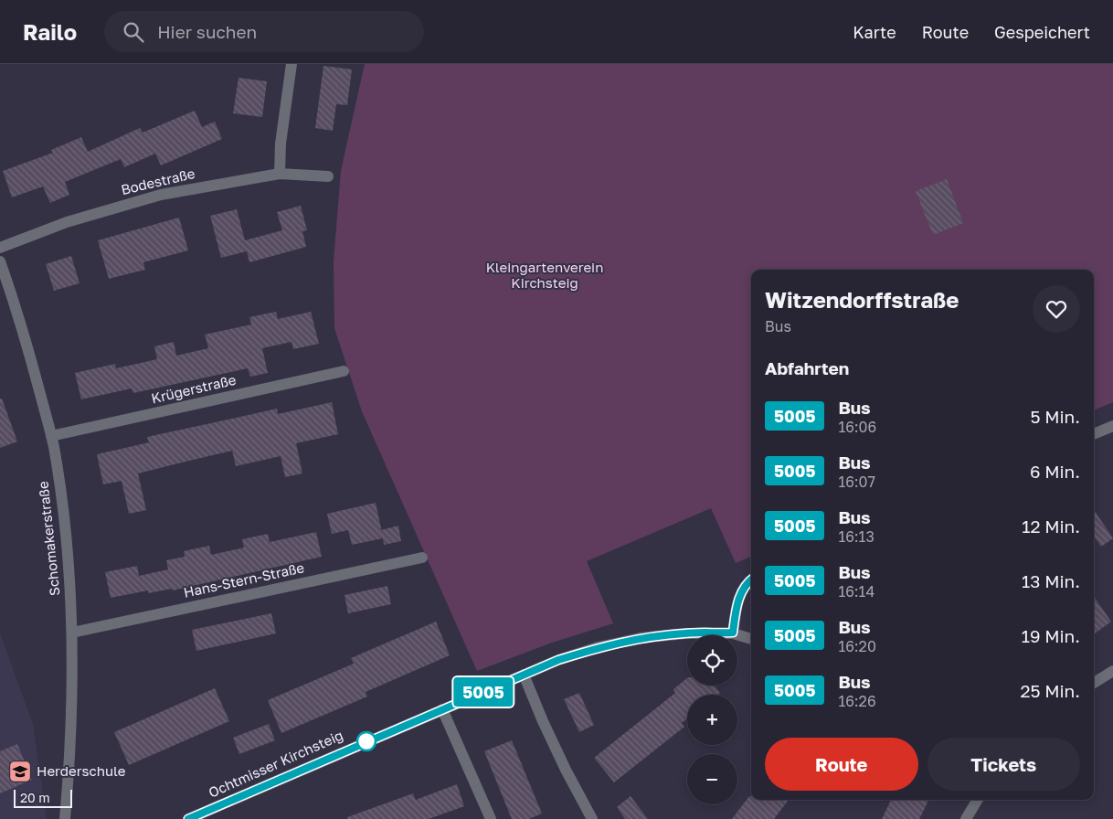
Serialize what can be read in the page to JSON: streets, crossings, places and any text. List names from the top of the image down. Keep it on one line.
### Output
{"streets":{"street":["Bodestraße","Krügerstraße","Schomakerstraße","Hans-Stern-Straße","Ochtmisser Kirchsteig"]},"crossings":[["Krügerstraße","Schomakerstraße"],["Schomakerstraße","Hans-Stern-Straße"]],"parks":["Kleingartenverein Kirchsteig"],"places":{"school or university":["Herderschule"]},"lines":["bus line 5005"],"scale_bar":"20 m","page":{"header":"Railo","search":"Hier suchen","nav":["Karte","Route","Gespeichert"],"on_map":"5005","heading":[["Witzendorffstraße","Bus"],"Abfahrten"],"list":[{"mark":"5005","name":"Bus","note":"16:06","value":"5 Min."},{"mark":"5005","name":"Bus","note":"16:07","value":"6 Min."},{"mark":"5005","name":"Bus","note":"16:13","value":"12 Min."},{"mark":"5005","name":"Bus","note":"16:14","value":"13 Min."},{"mark":"5005","name":"Bus","note":"16:20","value":"19 Min."},{"mark":"5005","name":"Bus","note":"16:26","value":"25 Min."}],"map_buttons":["+","−"],"buttons":["Route","Tickets"],"scale":"20 m"}}
